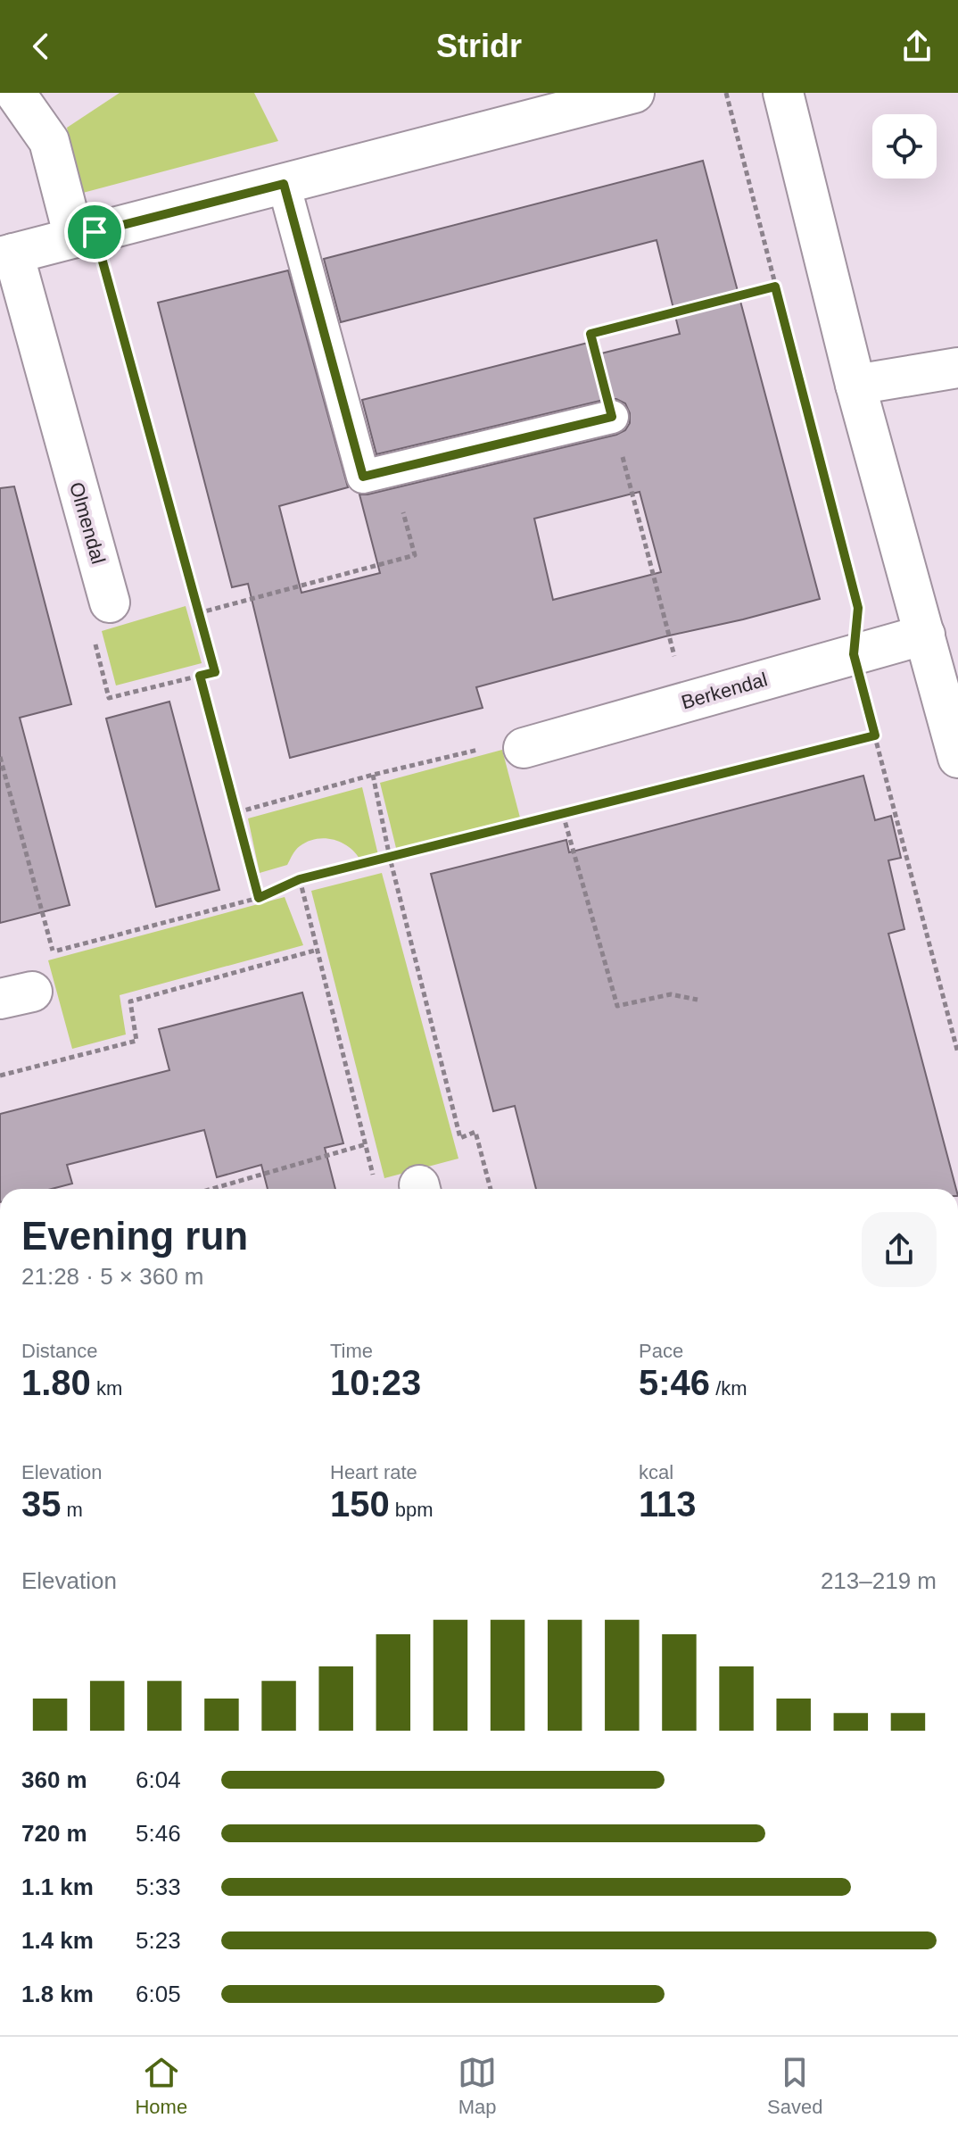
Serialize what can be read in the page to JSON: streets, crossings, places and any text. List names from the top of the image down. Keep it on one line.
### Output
{"streets":{"street":["Olmendal","Berkendal"]},"page":{"header":"Stridr","heading":["Evening run","21:28 · 5 × 360 m"],"stats":[["Distance","1.80 km"],["Time","10:23"],["Pace","5:46 /km"],["Elevation","35 m"],["Heart rate","150 bpm"],["kcal","113"]],"chart":["Elevation","213–219 m"],"list":[{"name":"360 m","note":"6:04"},{"name":"720 m","note":"5:46"},{"name":"1.1 km","note":"5:33"},{"name":"1.4 km","note":"5:23"},{"name":"1.8 km","note":"6:05"}],"tabs":["Home","Map","Saved"]}}
